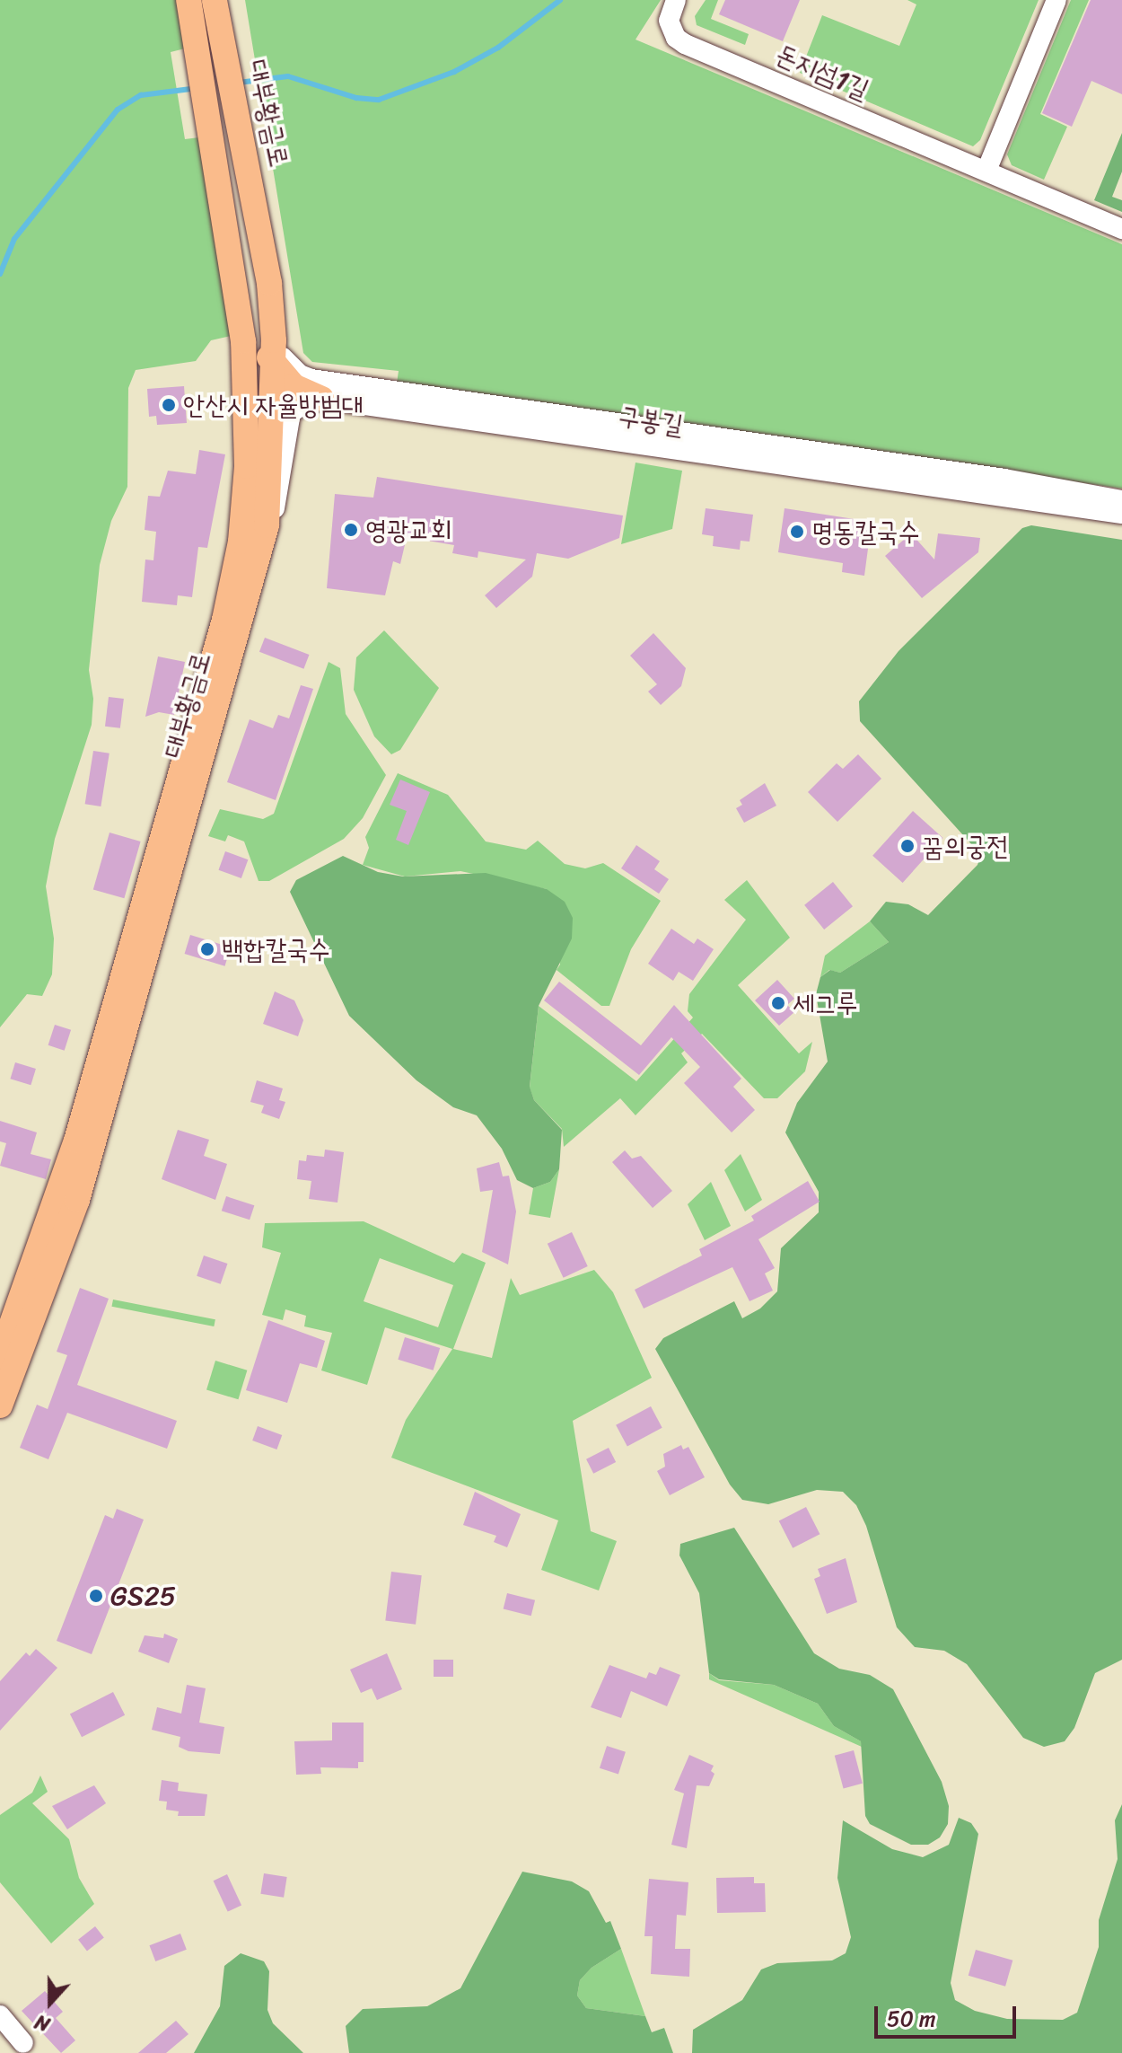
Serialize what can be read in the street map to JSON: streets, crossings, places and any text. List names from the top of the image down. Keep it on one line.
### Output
{"streets":{"main road":["대부황금로"],"street":["돈지섬1길","구봉길"]},"crossings":[["대부황금로","구봉길"]],"places":["안산시 자율방범대","영광교회","명동칼국수","꿈의궁전","백합칼국수","세그루","GS25"],"scale_bar":"50 m","north":"bottom"}
